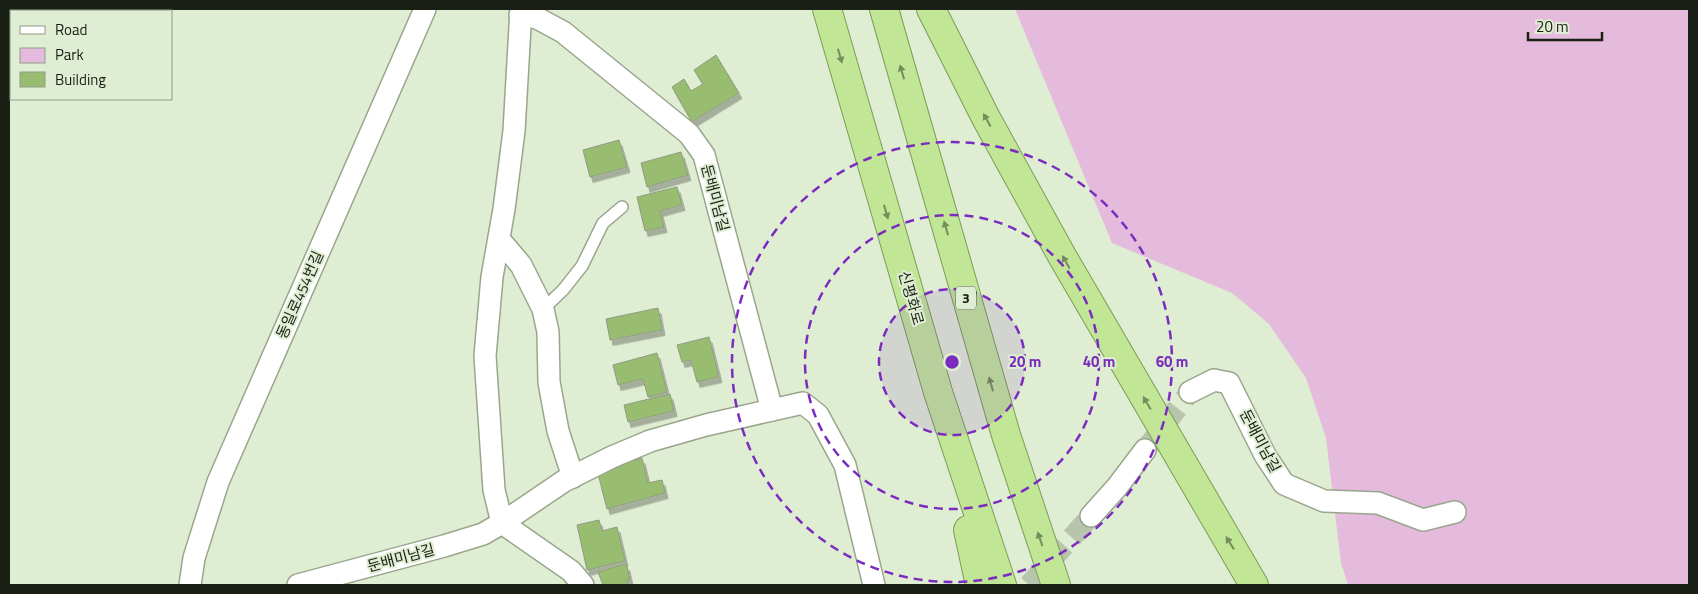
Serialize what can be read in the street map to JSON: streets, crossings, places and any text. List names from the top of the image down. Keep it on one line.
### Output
{"streets":{"highway":["신평화로","3"],"street":["둔배미남길","동일로454번길"]},"legend":["Road","Park","Building"],"scale_bar":"20 m","rings":["20 m","40 m","60 m"]}
